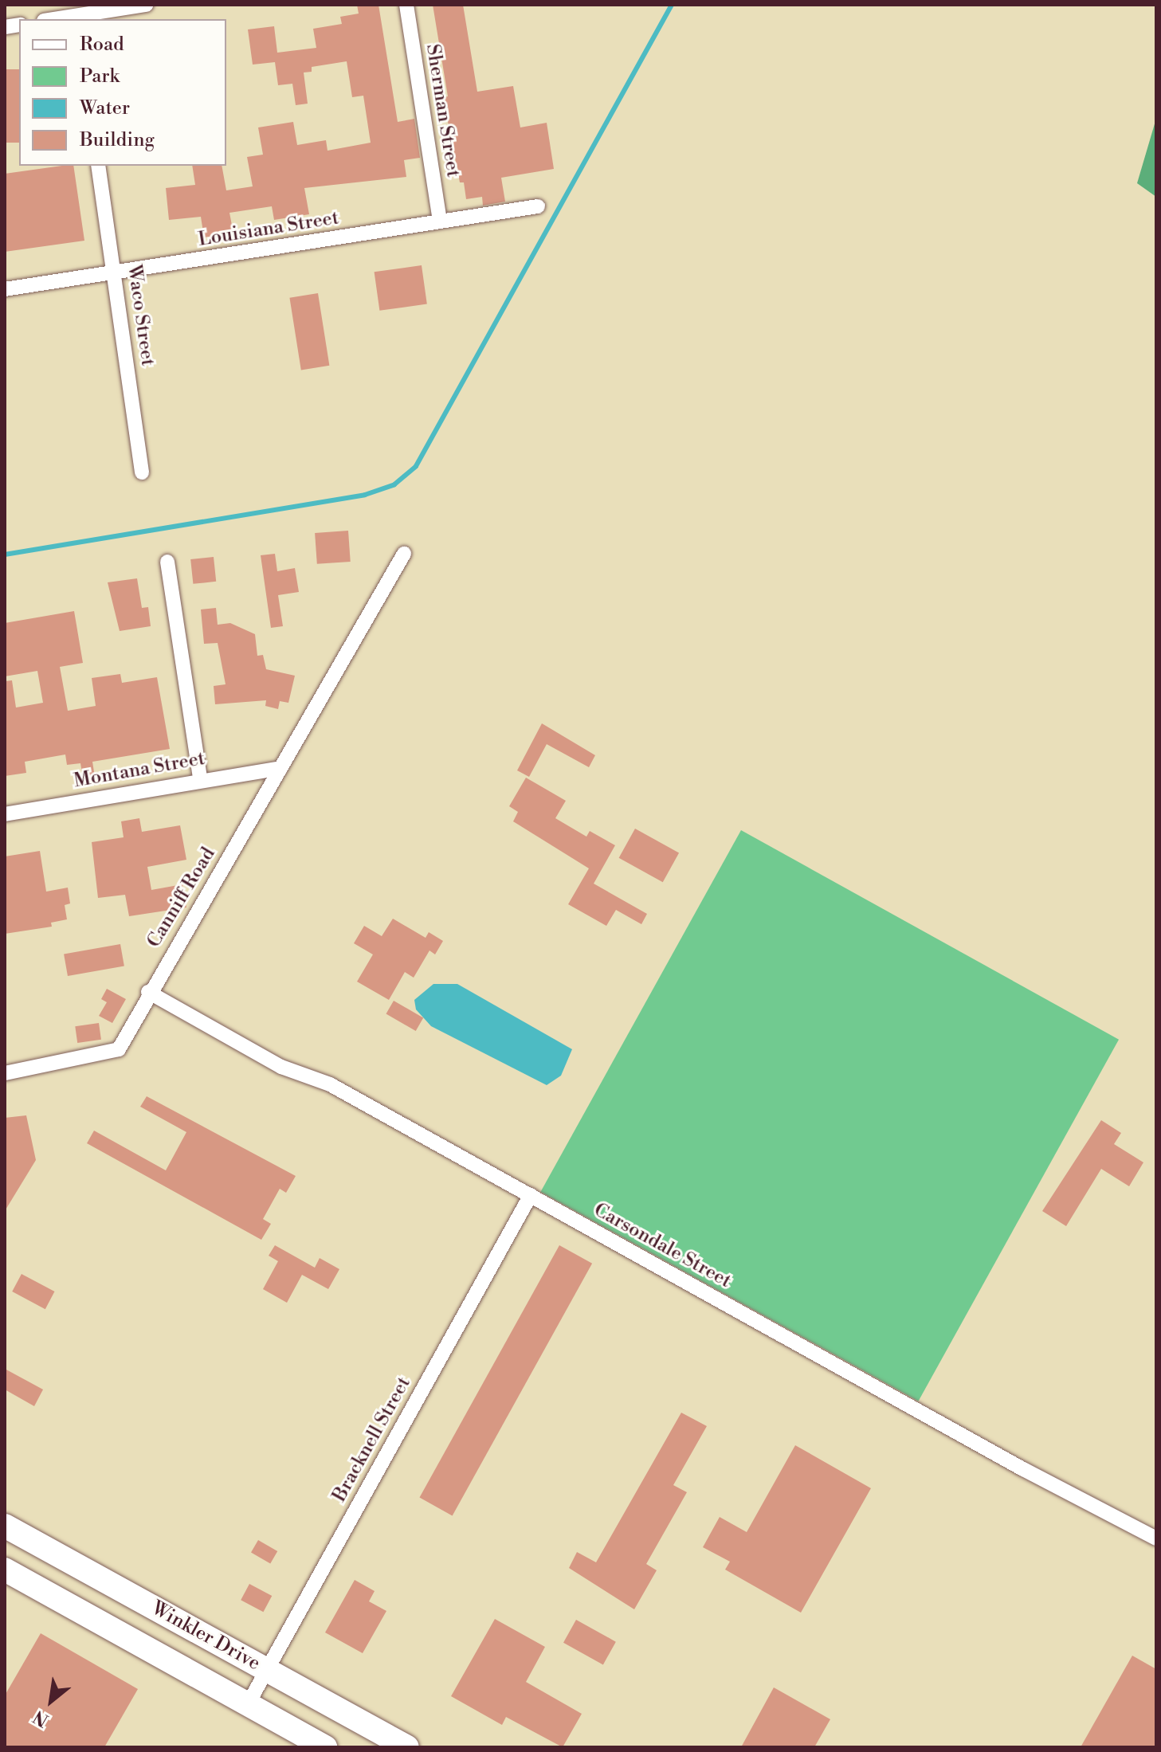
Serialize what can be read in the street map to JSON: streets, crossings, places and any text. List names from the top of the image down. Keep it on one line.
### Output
{"streets":{"main road":["Winkler Drive"],"street":["Sherman Street","Louisiana Street","Waco Street","Montana Street","Canniff Road","Carsondale Street","Bracknell Street"]},"crossings":[["Sherman Street","Louisiana Street"],["Louisiana Street","Waco Street"],["Montana Street","Canniff Road"],["Canniff Road","Carsondale Street"],["Carsondale Street","Bracknell Street"],["Bracknell Street","Winkler Drive"]],"legend":["Road","Park","Water","Building"],"north":"bottom left"}
